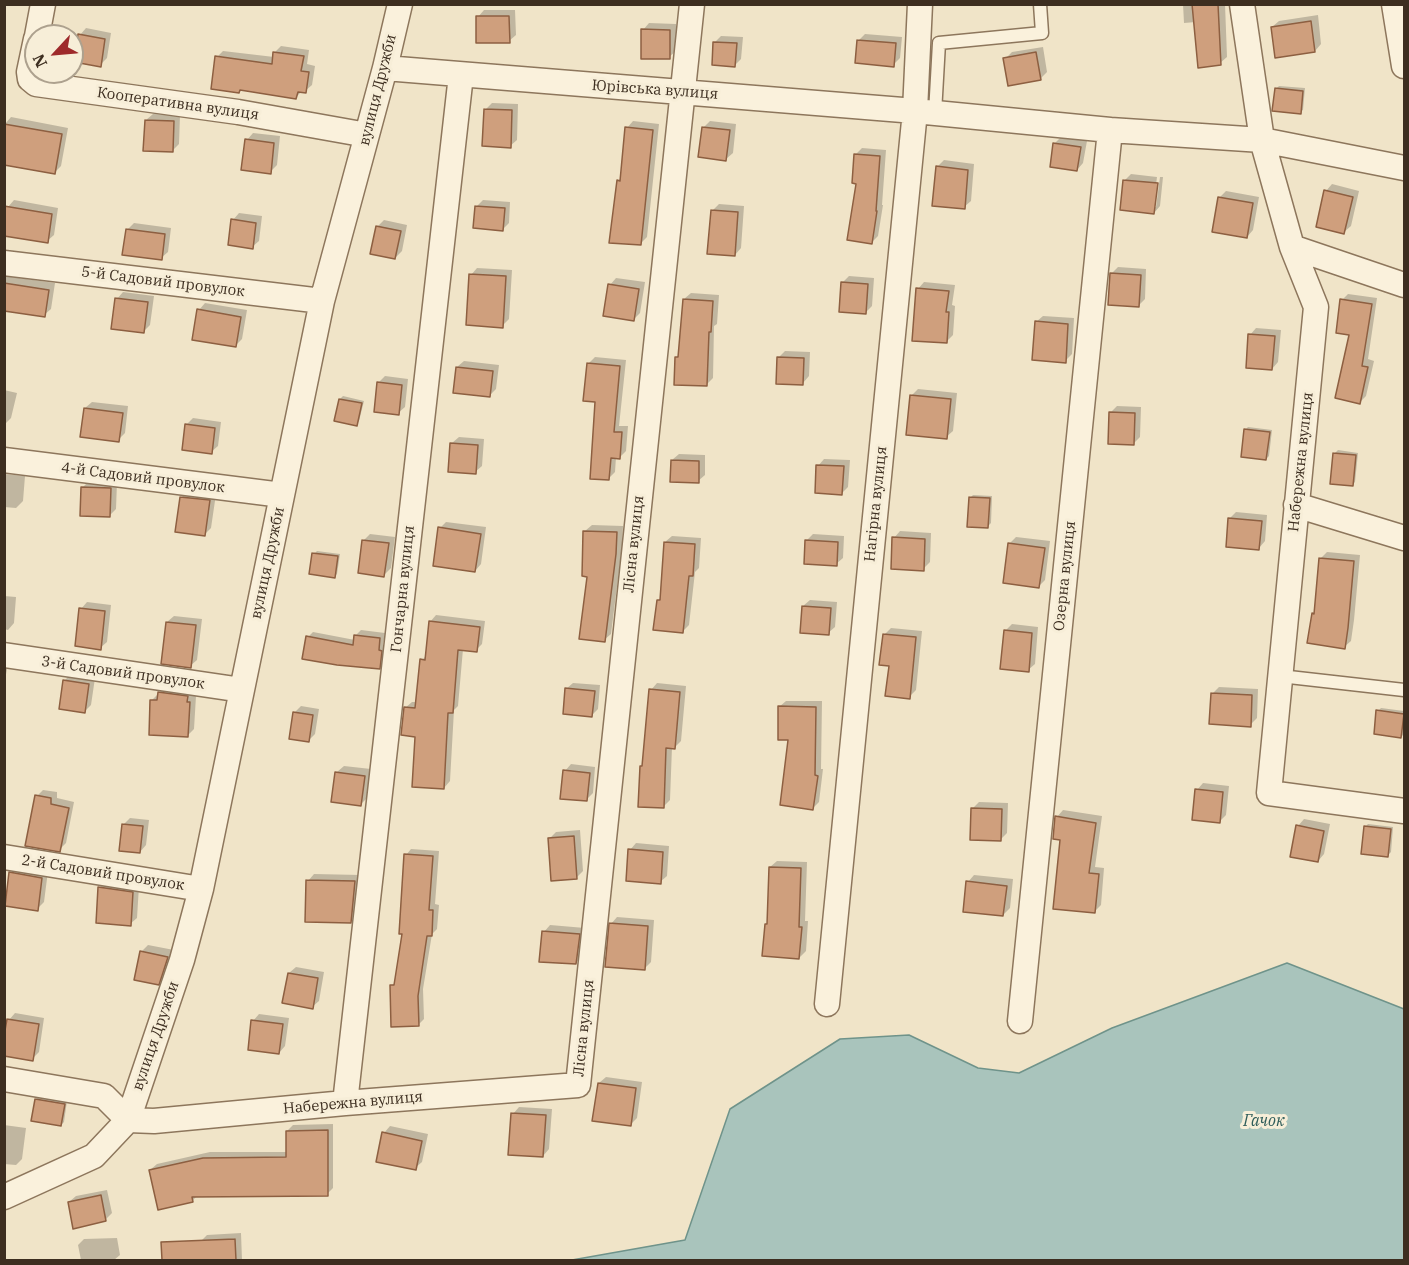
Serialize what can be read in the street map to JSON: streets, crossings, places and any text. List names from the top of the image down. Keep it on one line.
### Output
{"streets":{"street":["вулиця Дружби","Юрівська вулиця","Кооперативна вулиця","5-й Садовий провулок","Набережна вулиця","4-й Садовий провулок","Нагірна вулиця","Лісна вулиця","Озерна вулиця","Гончарна вулиця","3-й Садовий провулок","2-й Садовий провулок"]},"crossings":[["вулиця Дружби","Юрівська вулиця"],["вулиця Дружби","Кооперативна вулиця"],["вулиця Дружби","5-й Садовий провулок"],["вулиця Дружби","Набережна вулиця"],["вулиця Дружби","4-й Садовий провулок"],["вулиця Дружби","3-й Садовий провулок"],["вулиця Дружби","2-й Садовий провулок"],["Юрівська вулиця","Набережна вулиця"],["Юрівська вулиця","Нагірна вулиця"],["Юрівська вулиця","Лісна вулиця"],["Юрівська вулиця","Озерна вулиця"],["Юрівська вулиця","Гончарна вулиця"],["Набережна вулиця","Лісна вулиця"],["Набережна вулиця","Гончарна вулиця"]],"water":["Гачок"],"north":"bottom left"}
